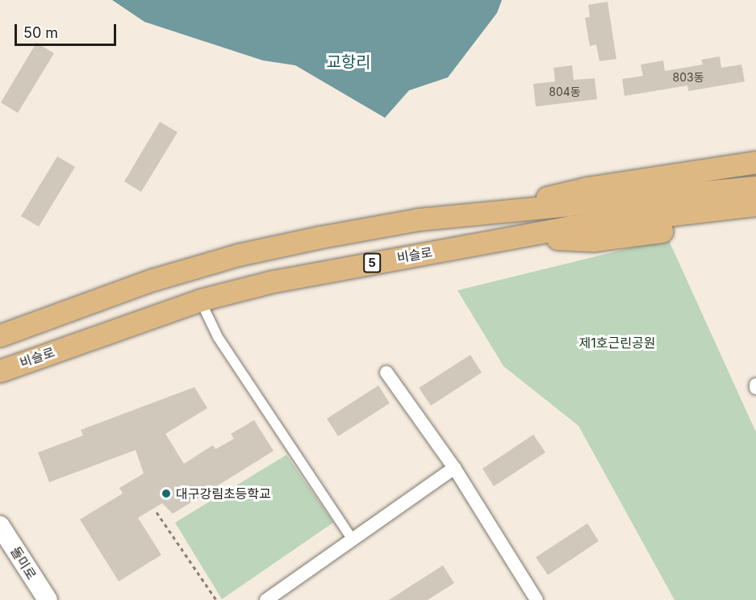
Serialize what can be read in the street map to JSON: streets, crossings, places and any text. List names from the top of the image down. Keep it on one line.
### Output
{"streets":{"main road":["비슬로","5","돌미로"]},"crossings":[["비슬로","5"]],"districts":["교항리"],"parks":["제1호근린공원"],"places":["대구강림초등학교"],"house_numbers":["803동","804동"],"scale_bar":"50 m"}
